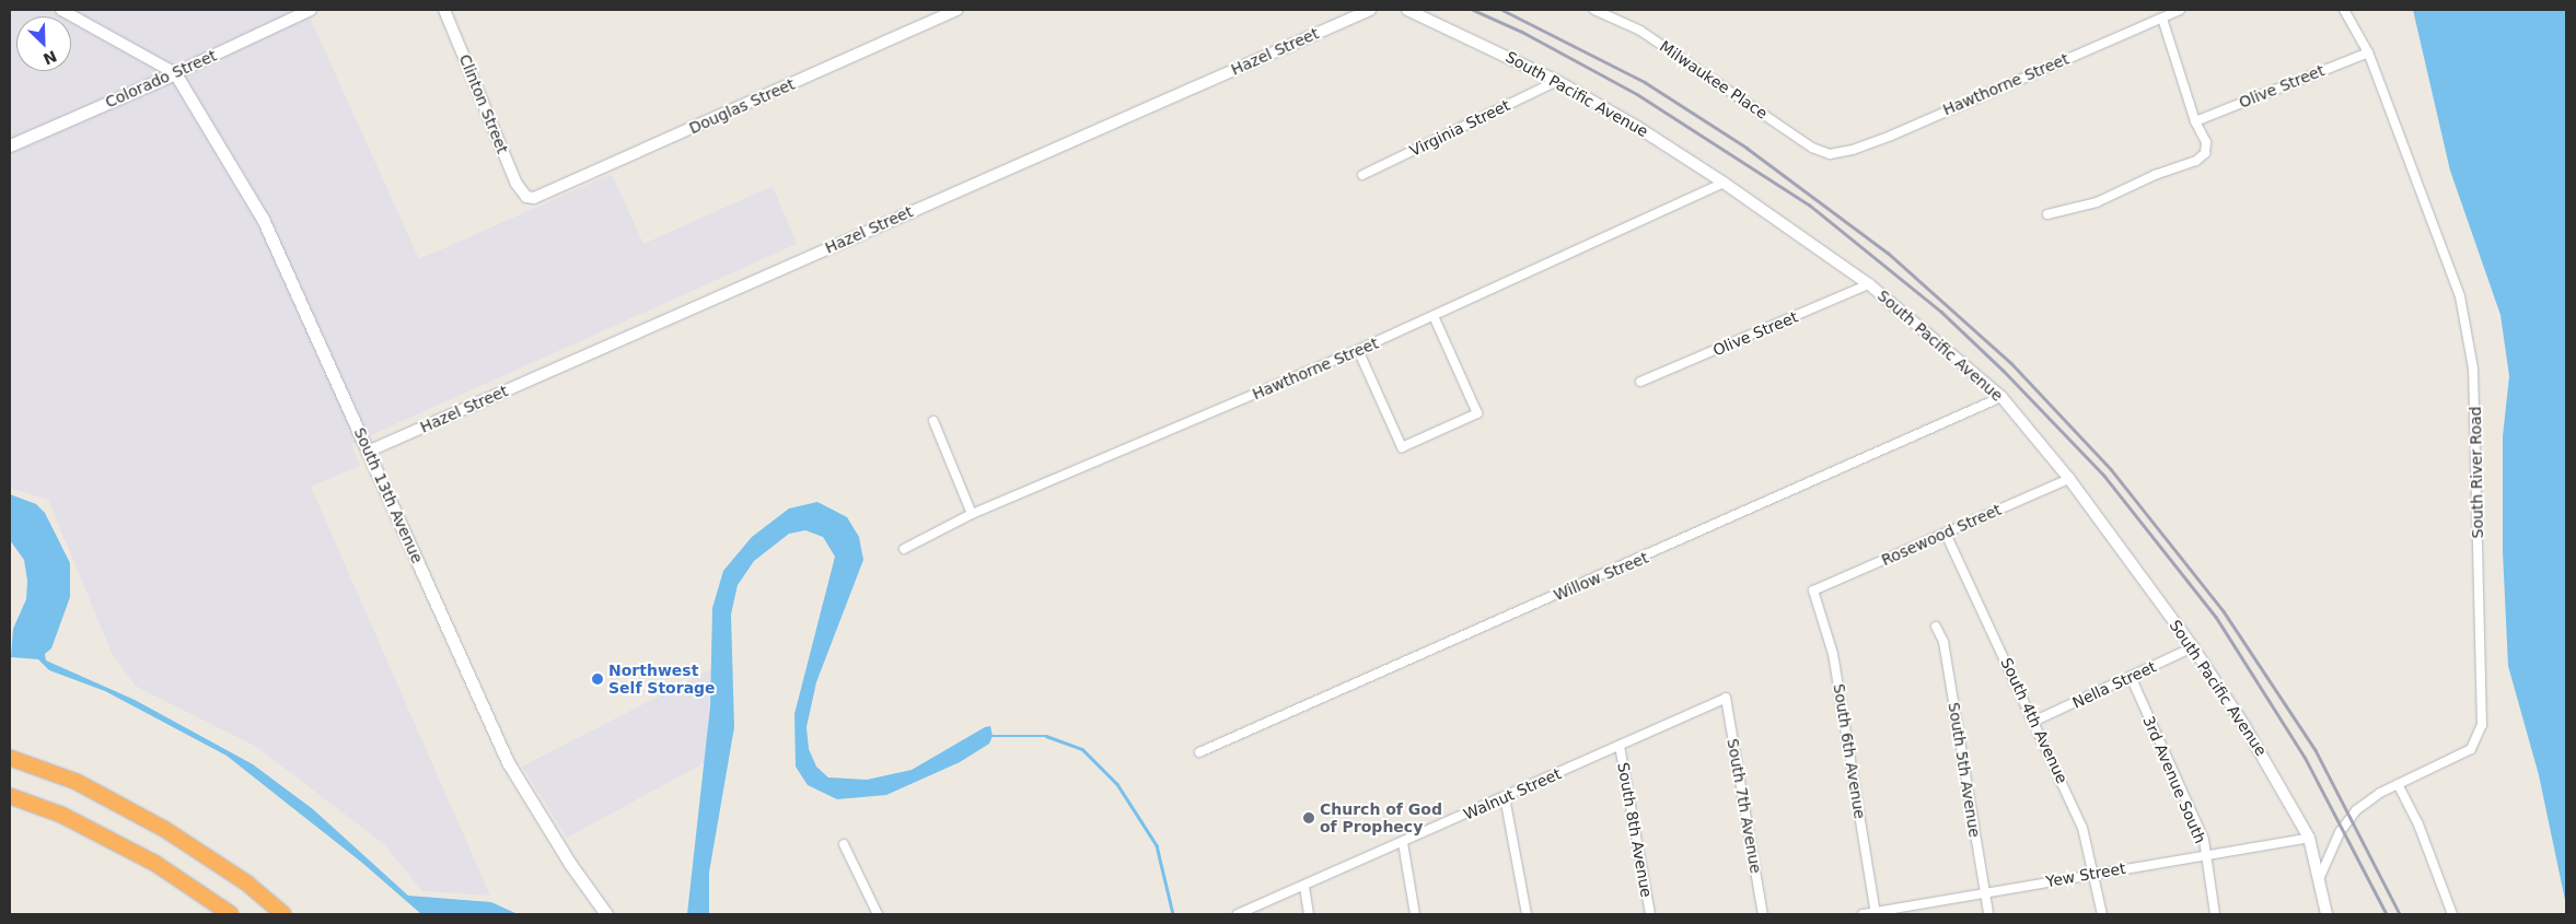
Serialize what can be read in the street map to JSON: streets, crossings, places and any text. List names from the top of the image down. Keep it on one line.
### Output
{"streets":{"main road":["Colorado Street","South 13th Avenue"],"street":["Hazel Street","Milwaukee Place","Hawthorne Street","Olive Street","South Pacific Avenue","Clinton Street","Douglas Street","Virginia Street","South River Road","Rosewood Street","Willow Street","Nella Street","South 4th Avenue","South 6th Avenue","South 5th Avenue","3rd Avenue South","Walnut Street","South 7th Avenue","South 8th Avenue","Yew Street"]},"crossings":[["Hazel Street","South 13th Avenue"],["Colorado Street","South 13th Avenue"],["Milwaukee Place","Hawthorne Street"],["Hawthorne Street","South Pacific Avenue"],["Olive Street","South Pacific Avenue"],["Olive Street","South River Road"],["South Pacific Avenue","Virginia Street"],["South Pacific Avenue","South River Road"],["South Pacific Avenue","Rosewood Street"],["South Pacific Avenue","Willow Street"],["South Pacific Avenue","Nella Street"],["South Pacific Avenue","Yew Street"],["Clinton Street","Douglas Street"],["Rosewood Street","South 4th Avenue"],["Rosewood Street","South 6th Avenue"],["Nella Street","South 4th Avenue"],["Nella Street","3rd Avenue South"],["South 4th Avenue","Yew Street"],["South 6th Avenue","Yew Street"],["South 5th Avenue","Yew Street"],["3rd Avenue South","Yew Street"],["Walnut Street","South 7th Avenue"],["Walnut Street","South 8th Avenue"]],"places":["Northwest Self Storage","Church of God of Prophecy"],"north":"bottom right"}
